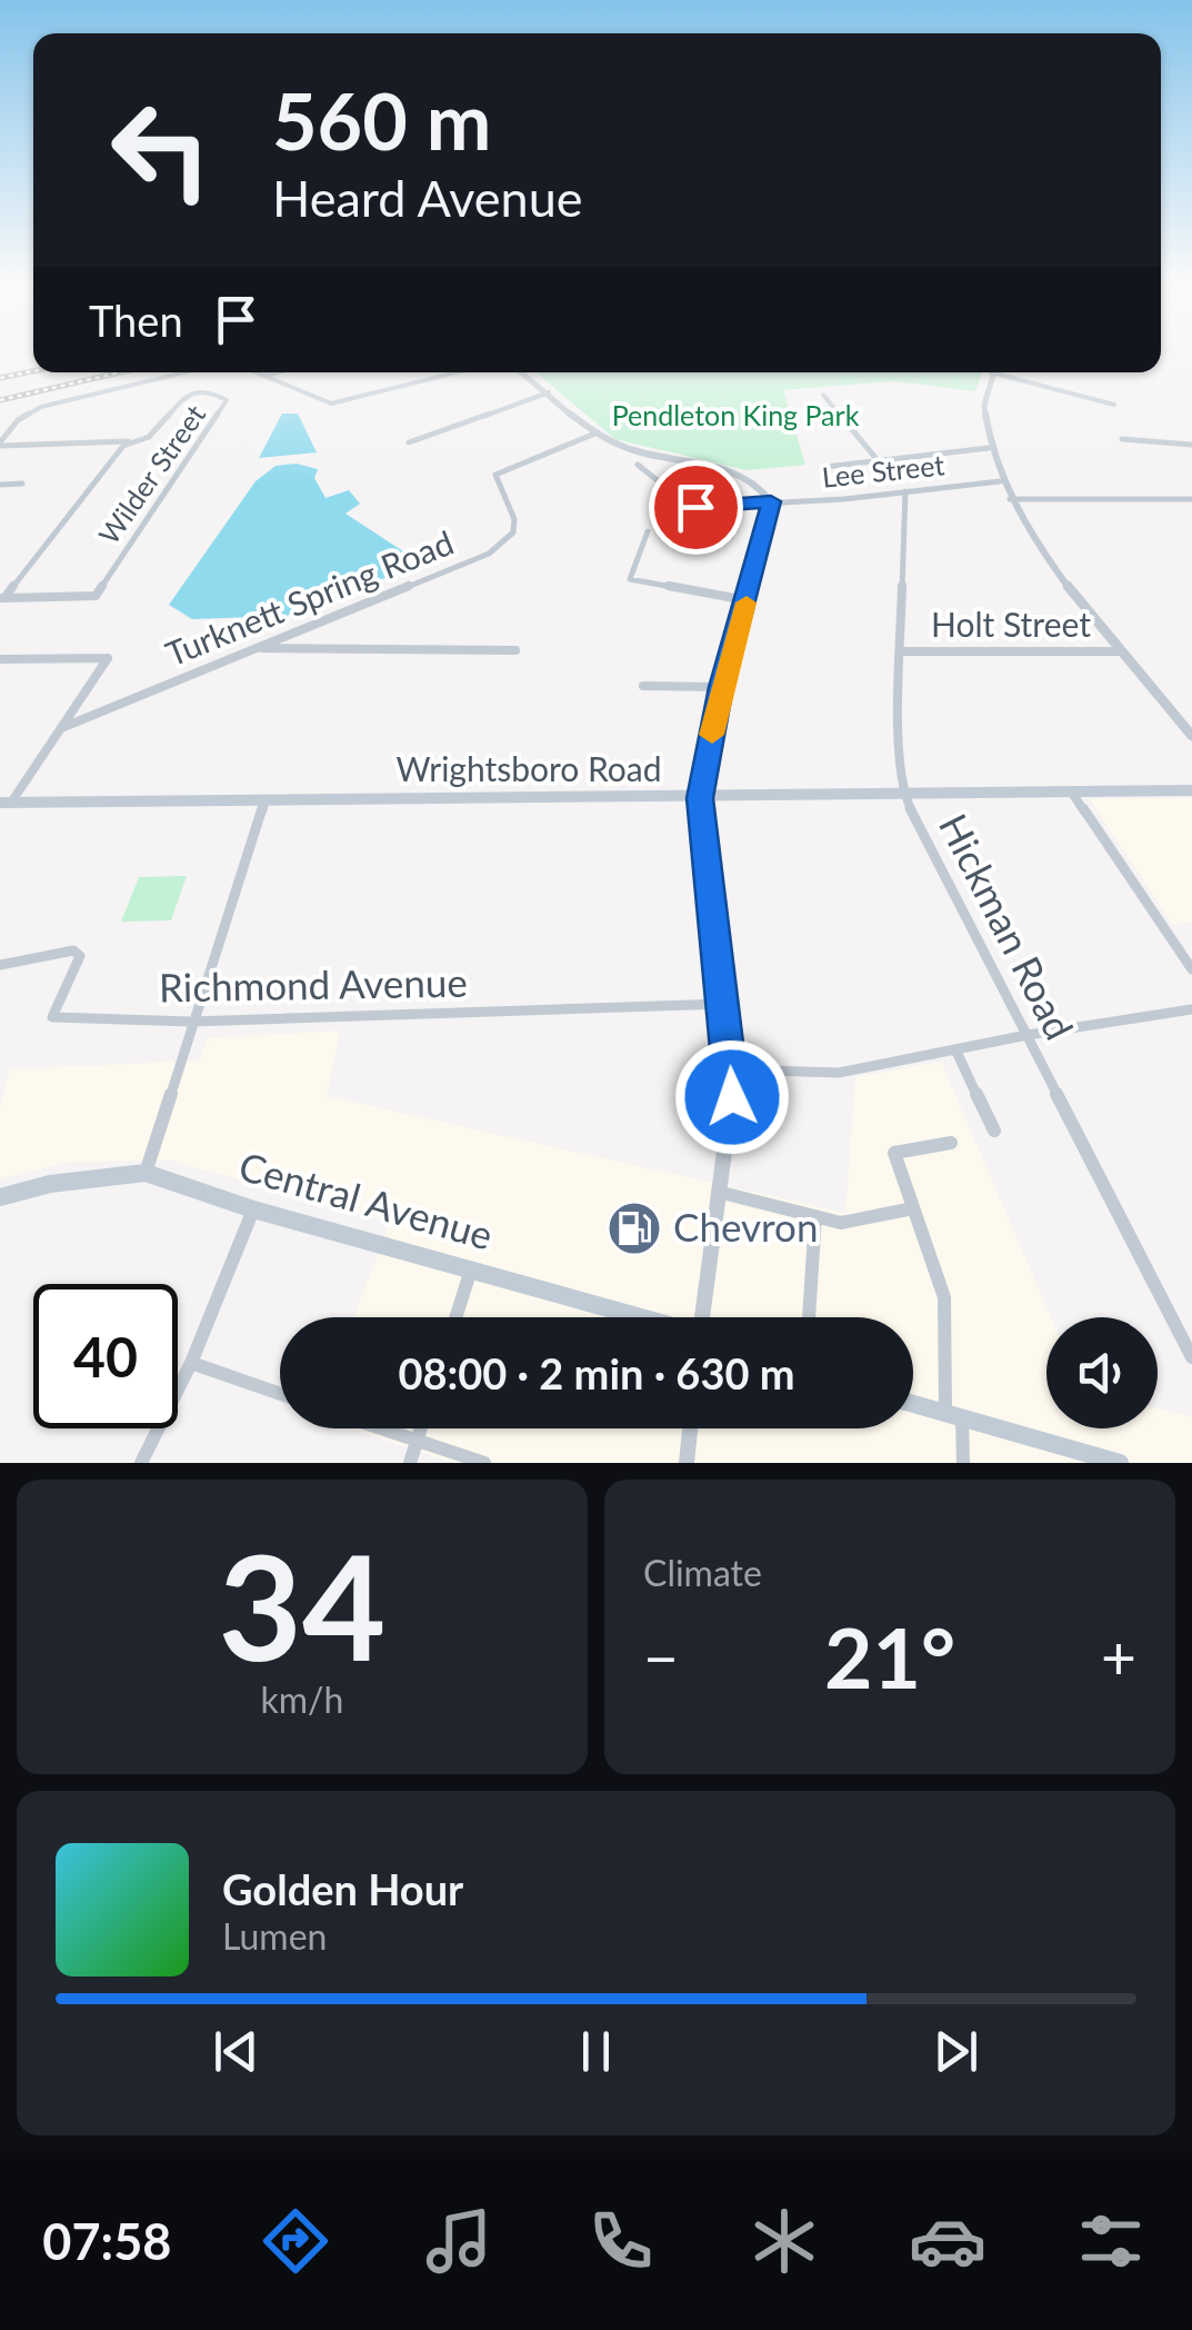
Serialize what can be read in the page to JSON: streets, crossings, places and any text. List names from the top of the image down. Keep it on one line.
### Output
{"streets":{"main road":["Wrightsboro Road","Central Avenue"],"street":["Lee Street","Wilder Street","Turknett Spring Road","Holt Street","Hickman Road","Richmond Avenue"]},"crossings":[["Lee Street","Hickman Road"],["Holt Street","Hickman Road"],["Wrightsboro Road","Hickman Road"]],"parks":["Pendleton King Park"],"places":{"fuel station":["Chevron"]},"page":{"turn":["560 m","Heard Avenue"],"then":"Then","limit":"40","trip":"08:00 · 2 min · 630 m","tile":[["34","km/h"],"Climate"],"heat":["−","21°","+"],"song":["Golden Hour","Lumen"],"tabs":"07:58"}}
